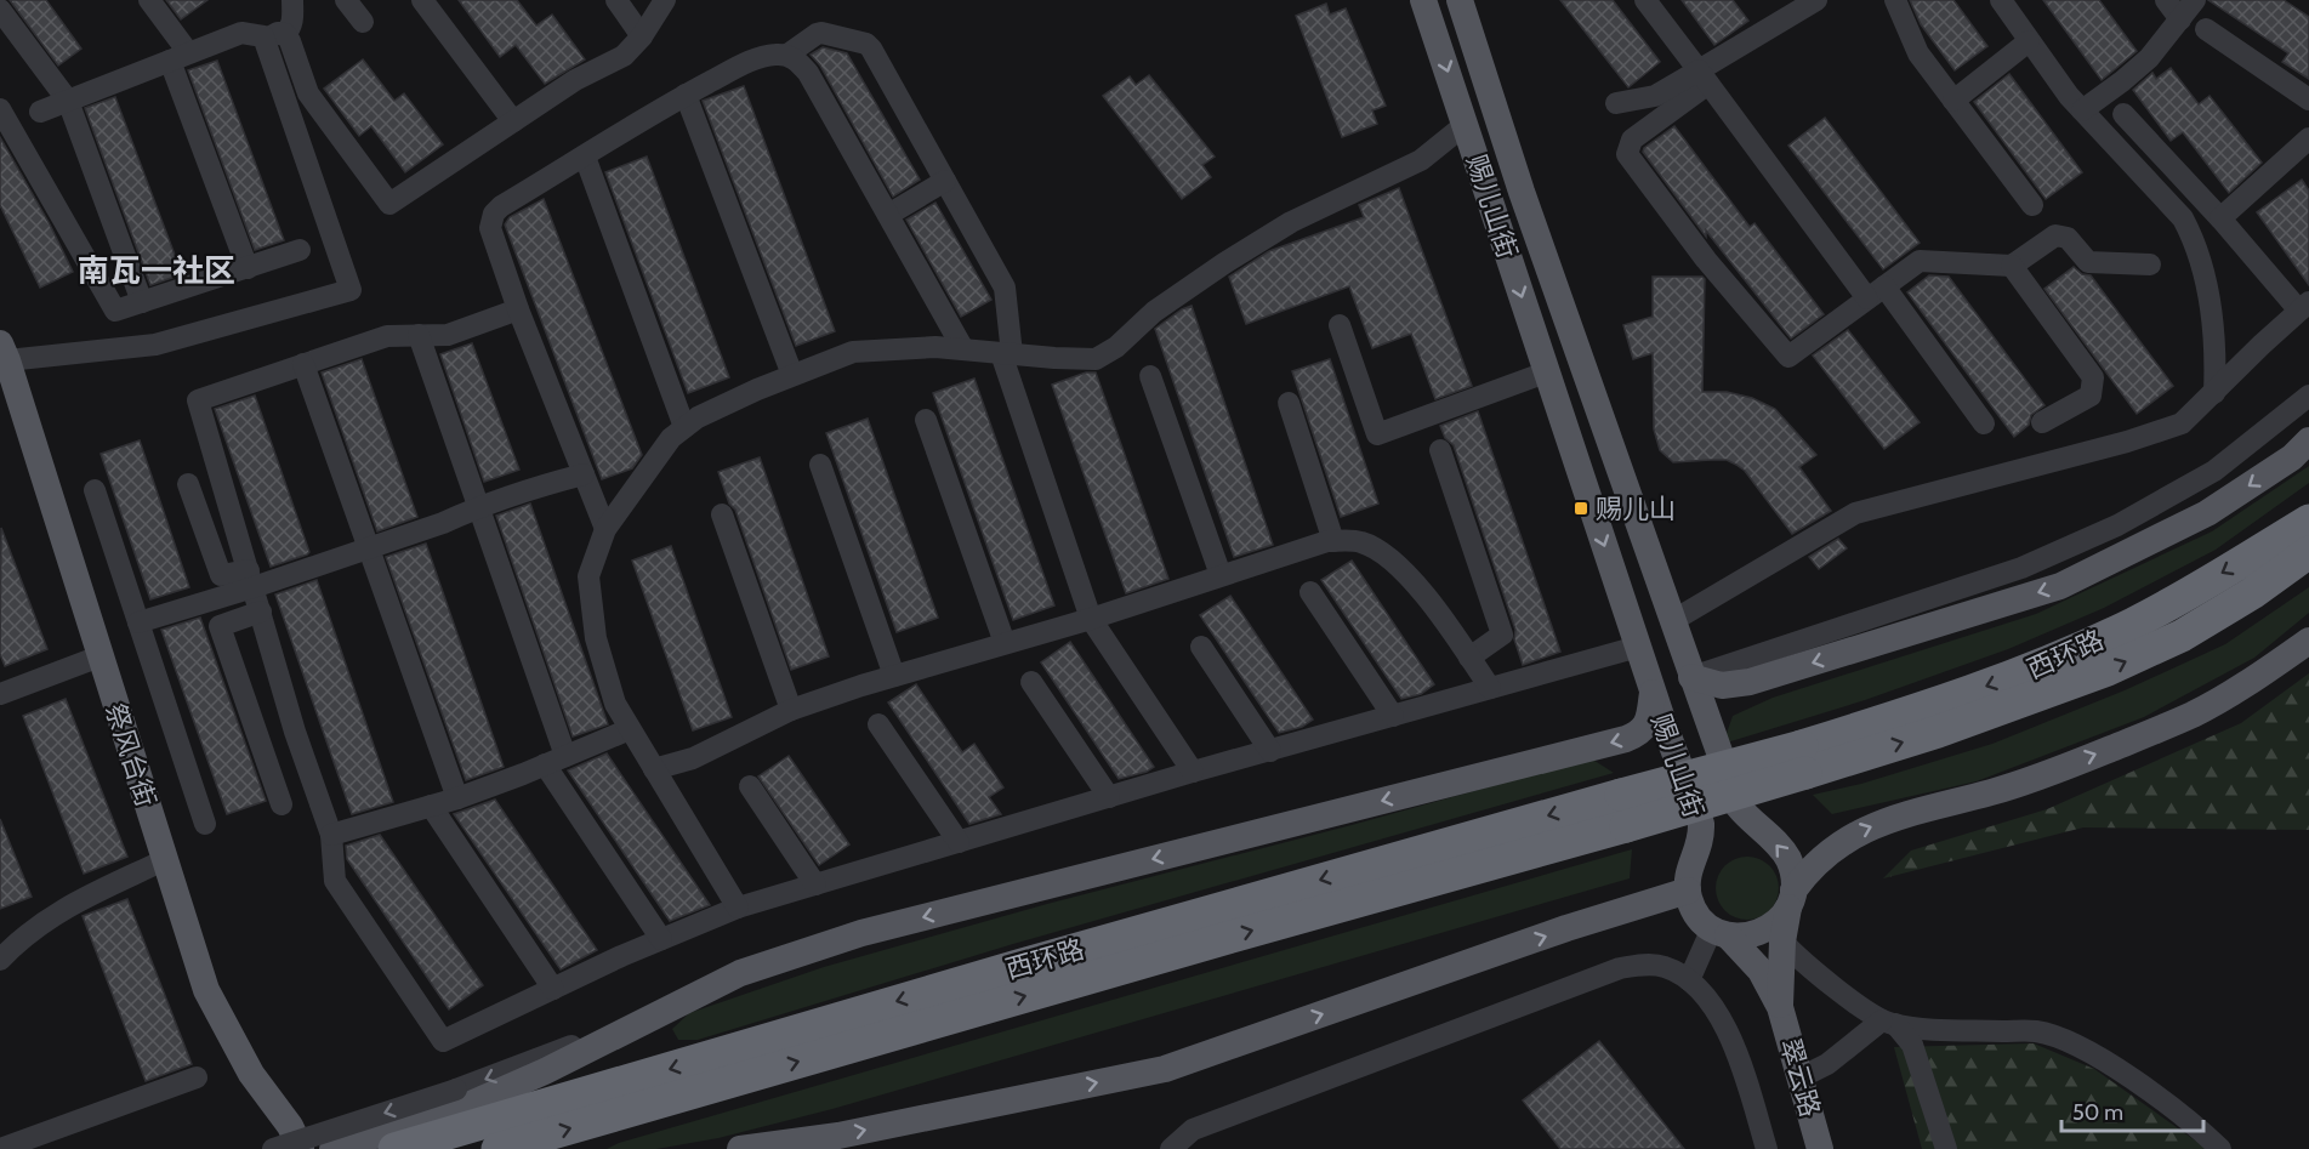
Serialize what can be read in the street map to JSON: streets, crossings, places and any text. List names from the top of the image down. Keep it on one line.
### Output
{"streets":{"highway":["西环路"],"main road":["赐儿山街","祭风台街","翠云路"]},"districts":["南瓦一社区"],"places":{"transit":["赐儿山"]},"scale_bar":"50 m"}
